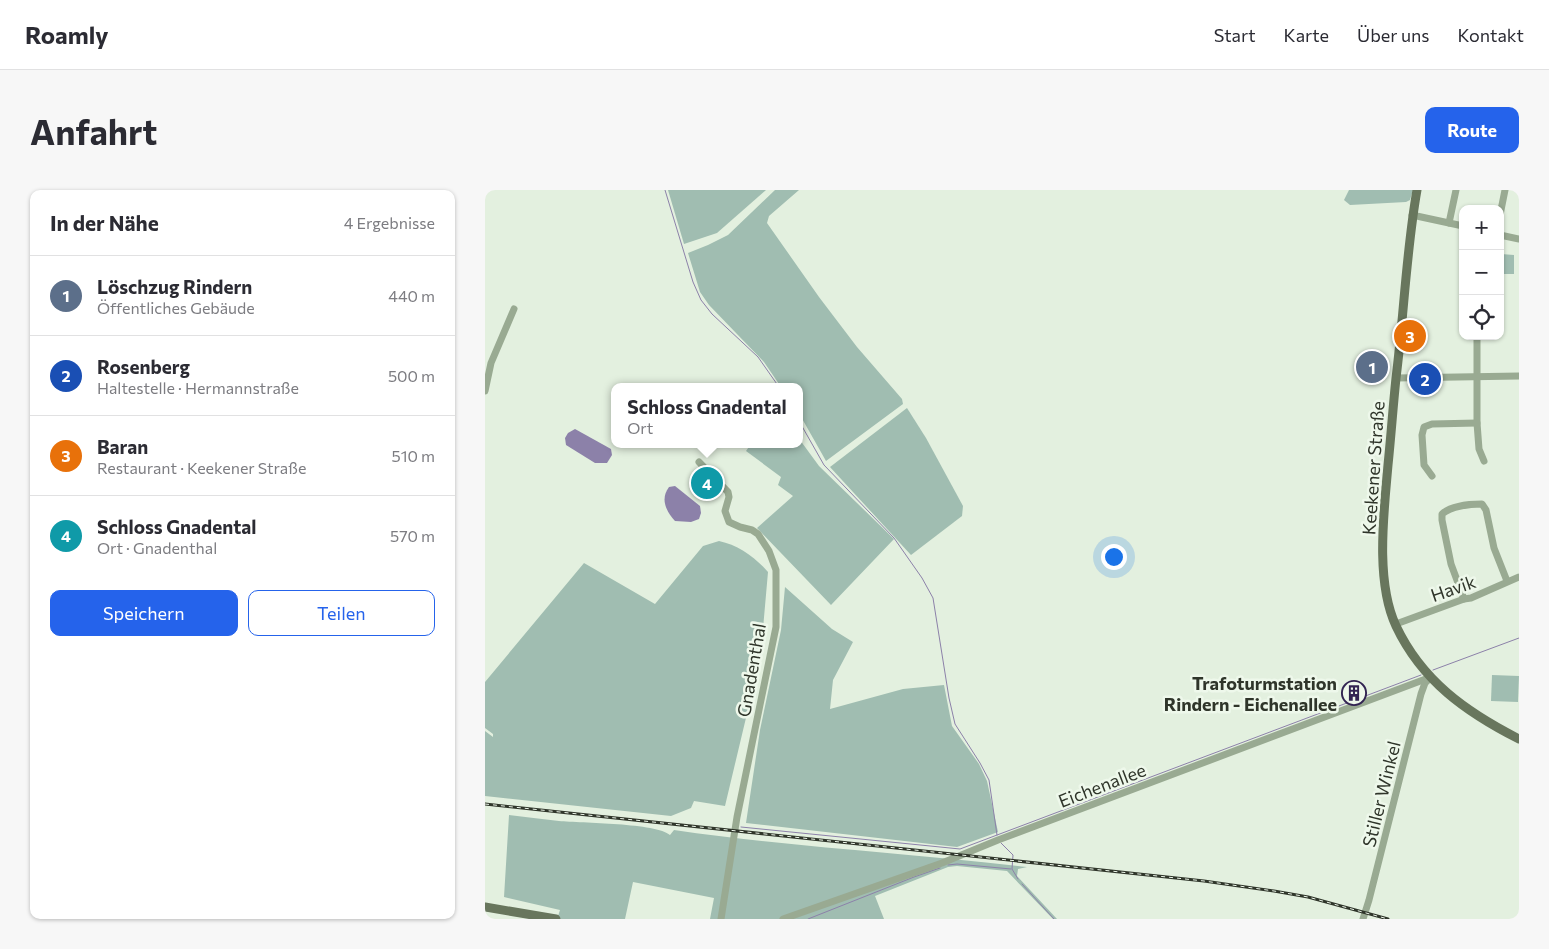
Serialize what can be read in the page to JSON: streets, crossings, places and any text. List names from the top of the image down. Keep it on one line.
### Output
{"streets":{"main road":["Keekener Straße"],"street":["Havik","Gnadenthal","Eichenallee","Stiller Winkel"]},"crossings":[["Keekener Straße","Havik"],["Keekener Straße","Eichenallee"],["Keekener Straße","Stiller Winkel"],["Eichenallee","Stiller Winkel"]],"places":{"building":["Trafoturmstation Rindern - Eichenallee"]},"page":{"header":"Roamly","nav":["Start","Karte","Über uns","Kontakt"],"buttons":["Route",["Speichern","Teilen"]],"title":"Anfahrt","heading":["In der Nähe","4 Ergebnisse"],"map_buttons":["+","−"],"list":[{"mark":"1","name":"Löschzug Rindern","note":"Öffentliches Gebäude","value":"440 m"},{"mark":"2","name":"Rosenberg","note":"Haltestelle · Hermannstraße","value":"500 m"},{"mark":"3","name":"Baran","note":"Restaurant · Keekener Straße","value":"510 m"},{"mark":"4","name":"Schloss Gnadental","note":"Ort · Gnadenthal","value":"570 m"}],"pins":["3","1","2","4"],"popup":["Schloss Gnadental","Ort"]}}
